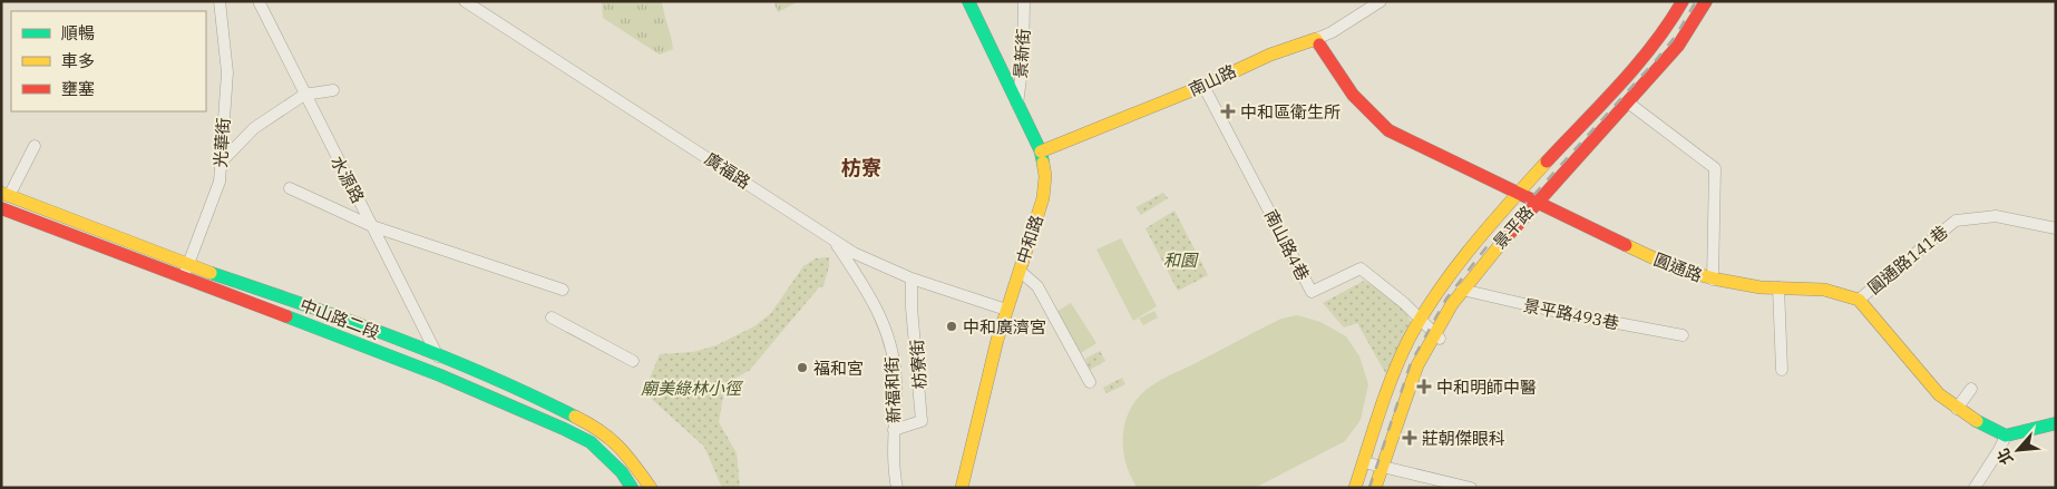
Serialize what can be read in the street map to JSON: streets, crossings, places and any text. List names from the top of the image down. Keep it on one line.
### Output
{"streets":{"street":["景新街","南山路","光華街","廣福路","水源路","景平路","中和路","南山路4巷","圓通路141巷","圓通路","景平路493巷","中山路二段","枋寮街","新福和街"]},"crossings":[["景新街","中和路"],["南山路","中和路"],["南山路","南山路4巷"],["南山路","圓通路"],["光華街","中山路二段"],["廣福路","中和路"],["廣福路","枋寮街"],["廣福路","新福和街"],["水源路","中山路二段"],["景平路","南山路4巷"],["景平路","圓通路"],["景平路","景平路493巷"],["圓通路141巷","圓通路"],["枋寮街","新福和街"]],"districts":["枋寮"],"parks":["和園","廟美綠林小徑"],"places":{"health":["中和區衛生所","中和明師中醫","莊朝傑眼科"],"other":["中和廣濟宮","福和宮"]},"legend":["順暢","車多","壅塞"],"north":"bottom left"}
